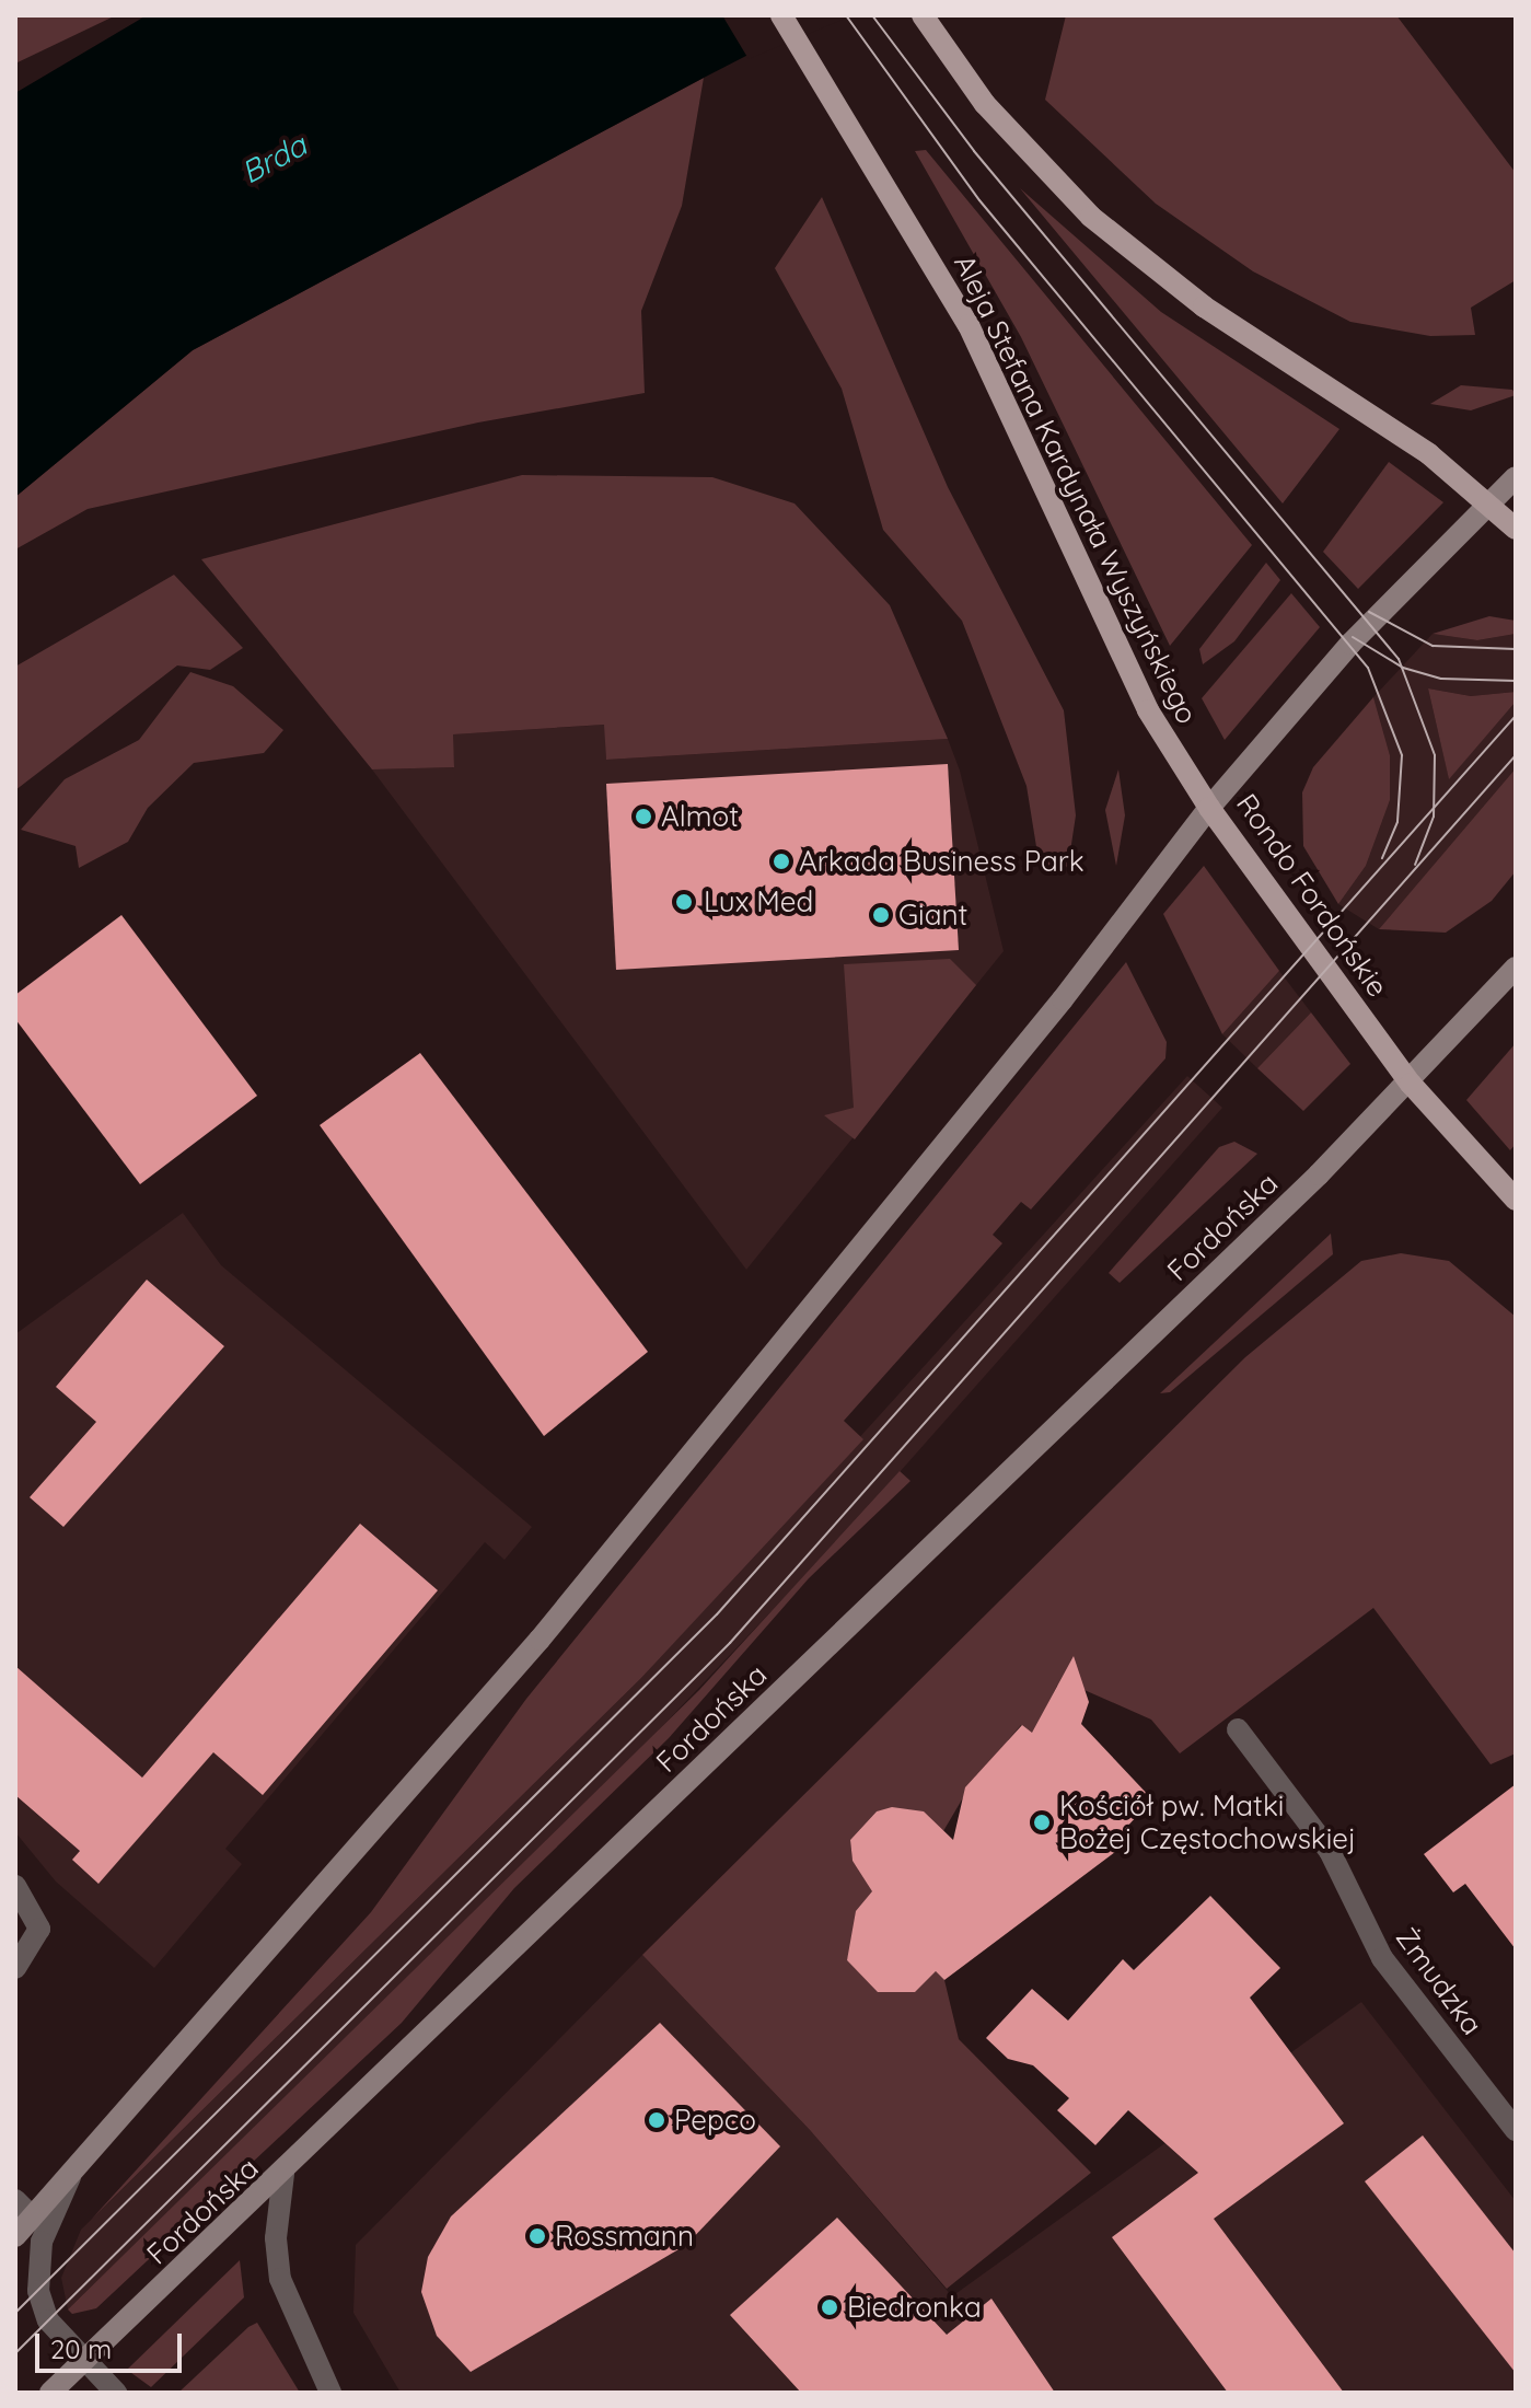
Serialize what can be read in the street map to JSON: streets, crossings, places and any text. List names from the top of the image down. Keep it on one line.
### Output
{"streets":{"main road":["Aleja Stefana Kardynała Wyszyńskiego","Rondo Fordońskie","Fordońska"],"street":["Żmudzka"]},"crossings":[["Aleja Stefana Kardynała Wyszyńskiego","Rondo Fordońskie"],["Rondo Fordońskie","Fordońska"]],"water":["Brda"],"places":["Almot","Arkada Business Park","Lux Med","Giant","Kościół pw. Matki Bożej Częstochowskiej","Pepco","Rossmann","Biedronka"],"scale_bar":"20 m"}
